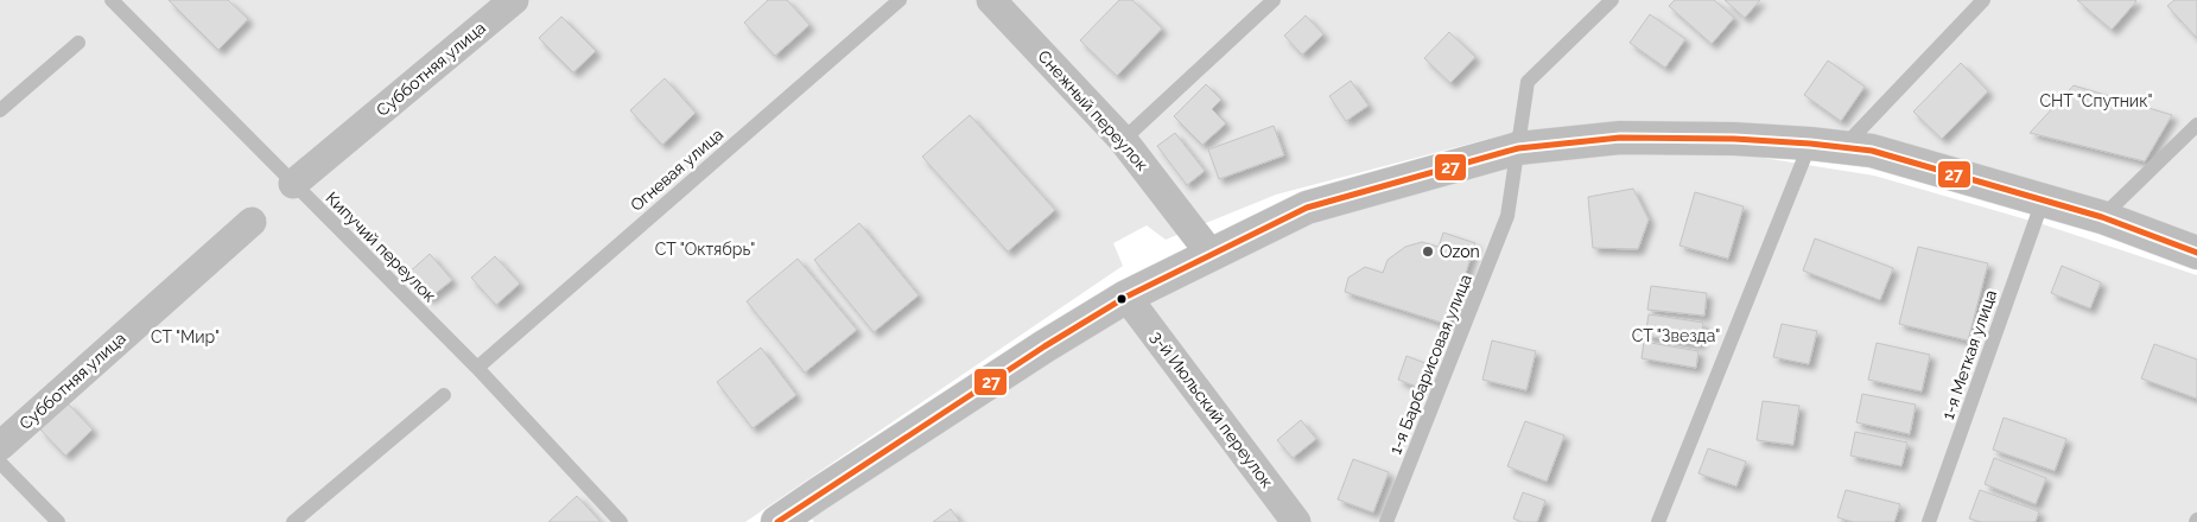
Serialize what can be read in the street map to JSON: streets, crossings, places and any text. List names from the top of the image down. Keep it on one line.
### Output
{"streets":{"street":["Субботняя улица","Снежный переулок","3-й Июльский переулок"],"lane":["Огневая улица","Кипучий переулок","1-я Меткая улица","1-я Барбарисовая улица"]},"crossings":[["Субботняя улица","Кипучий переулок"],["Огневая улица","Кипучий переулок"]],"parks":["СНТ \"Спутник\"","СТ \"Октябрь\"","СТ \"Звезда\"","СТ \"Мир\""],"places":["Ozon"],"lines":["transit line 27"]}
